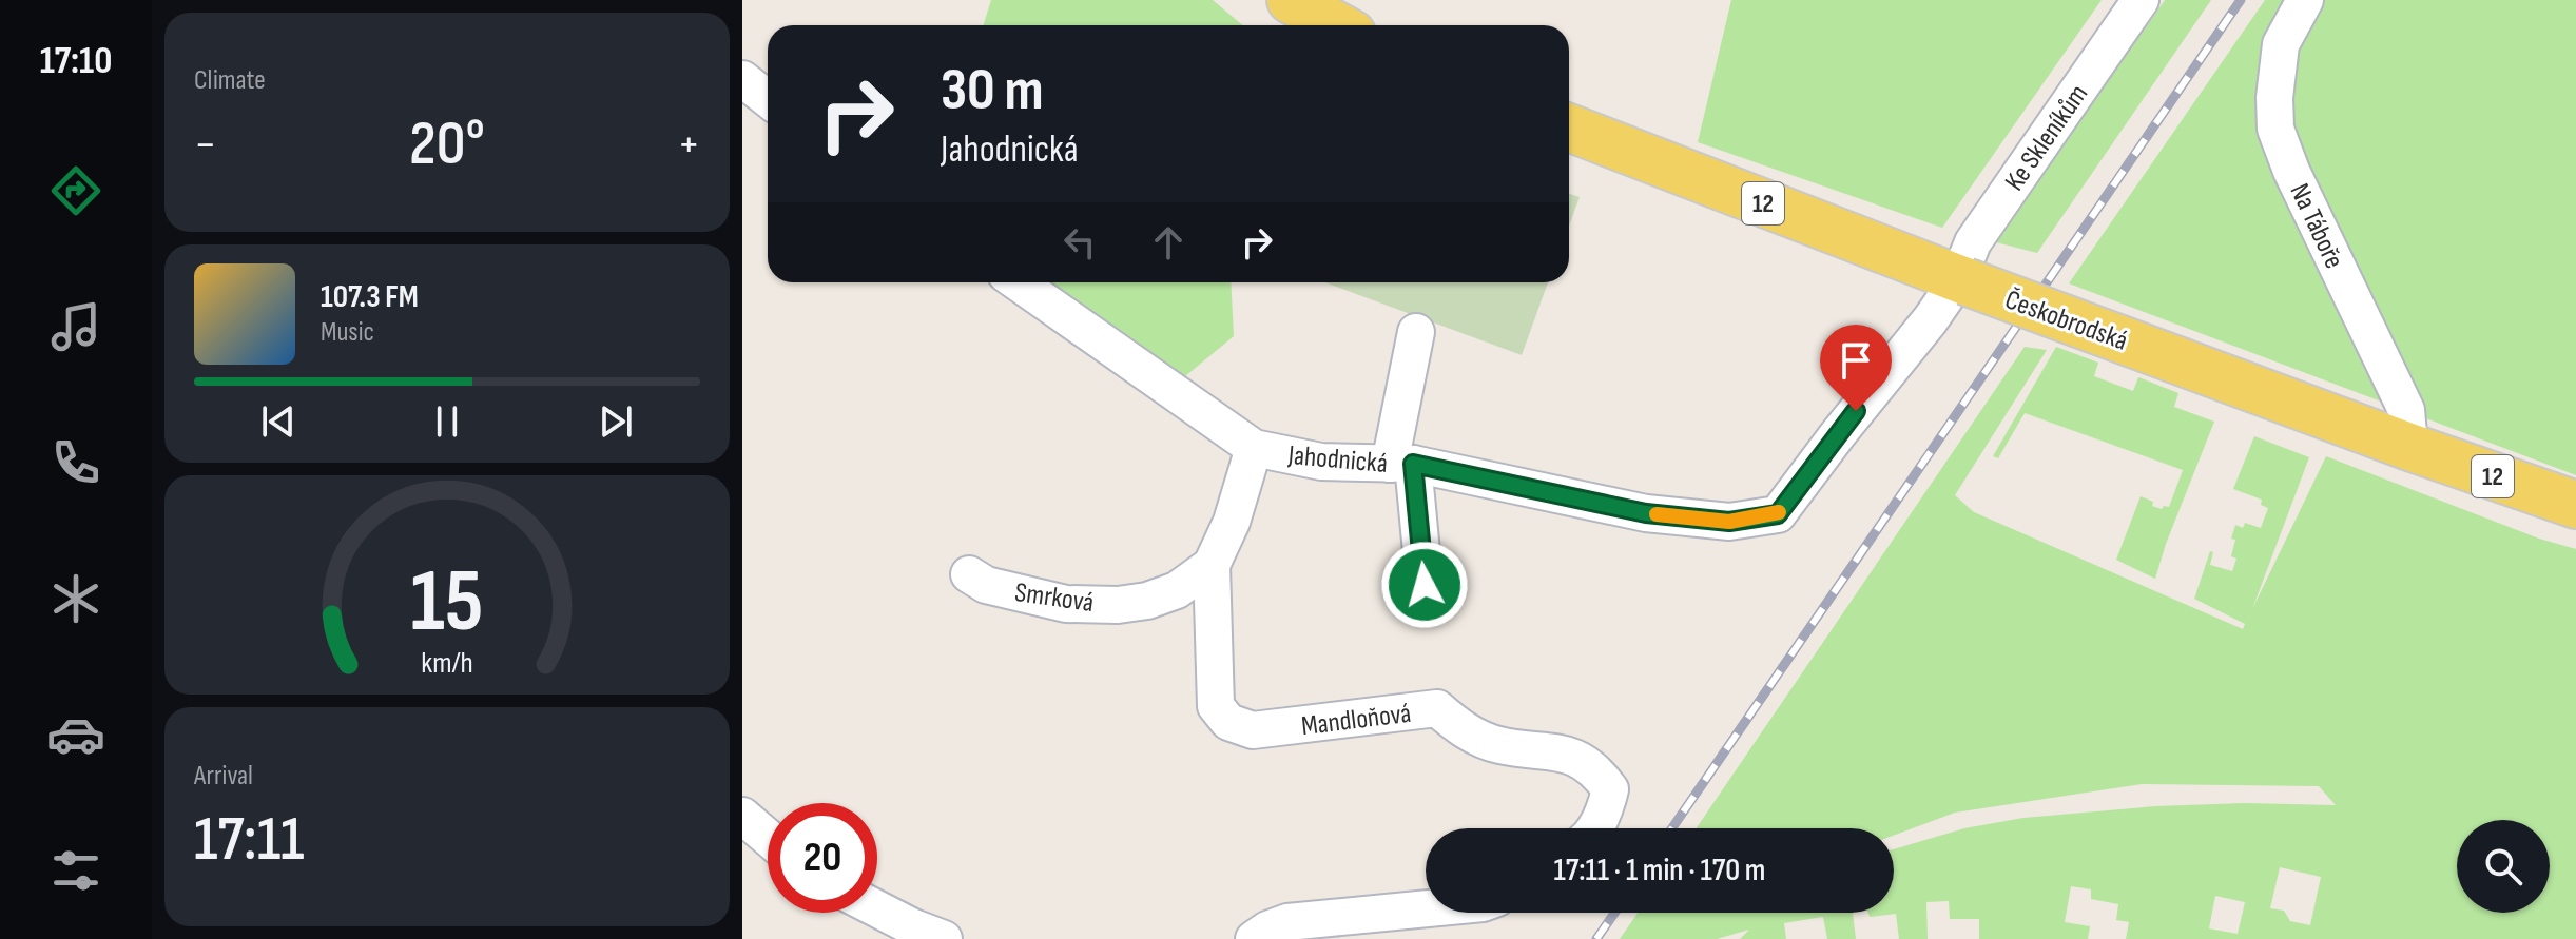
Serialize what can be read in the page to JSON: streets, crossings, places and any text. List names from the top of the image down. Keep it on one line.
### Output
{"streets":{"main road":["12","Českobrodská"],"street":["Ke Skleníkům","Na Táboře","Jahodnická","Smrková","Mandloňová"]},"crossings":[["Ke Skleníkům","Českobrodská"],["Ke Skleníkům","Jahodnická"],["Na Táboře","Českobrodská"],["Českobrodská","Jahodnická"],["Jahodnická","Smrková"],["Smrková","Mandloňová"]],"page":{"tabs":"17:10","tile":["Climate",["Arrival","17:11"]],"turn":["30 m","Jahodnická"],"heat":["−","20°","+"],"song":["107.3 FM","Music"],"limit":"20","trip":"17:11 · 1 min · 170 m","gauge":["15","km/h"]}}
